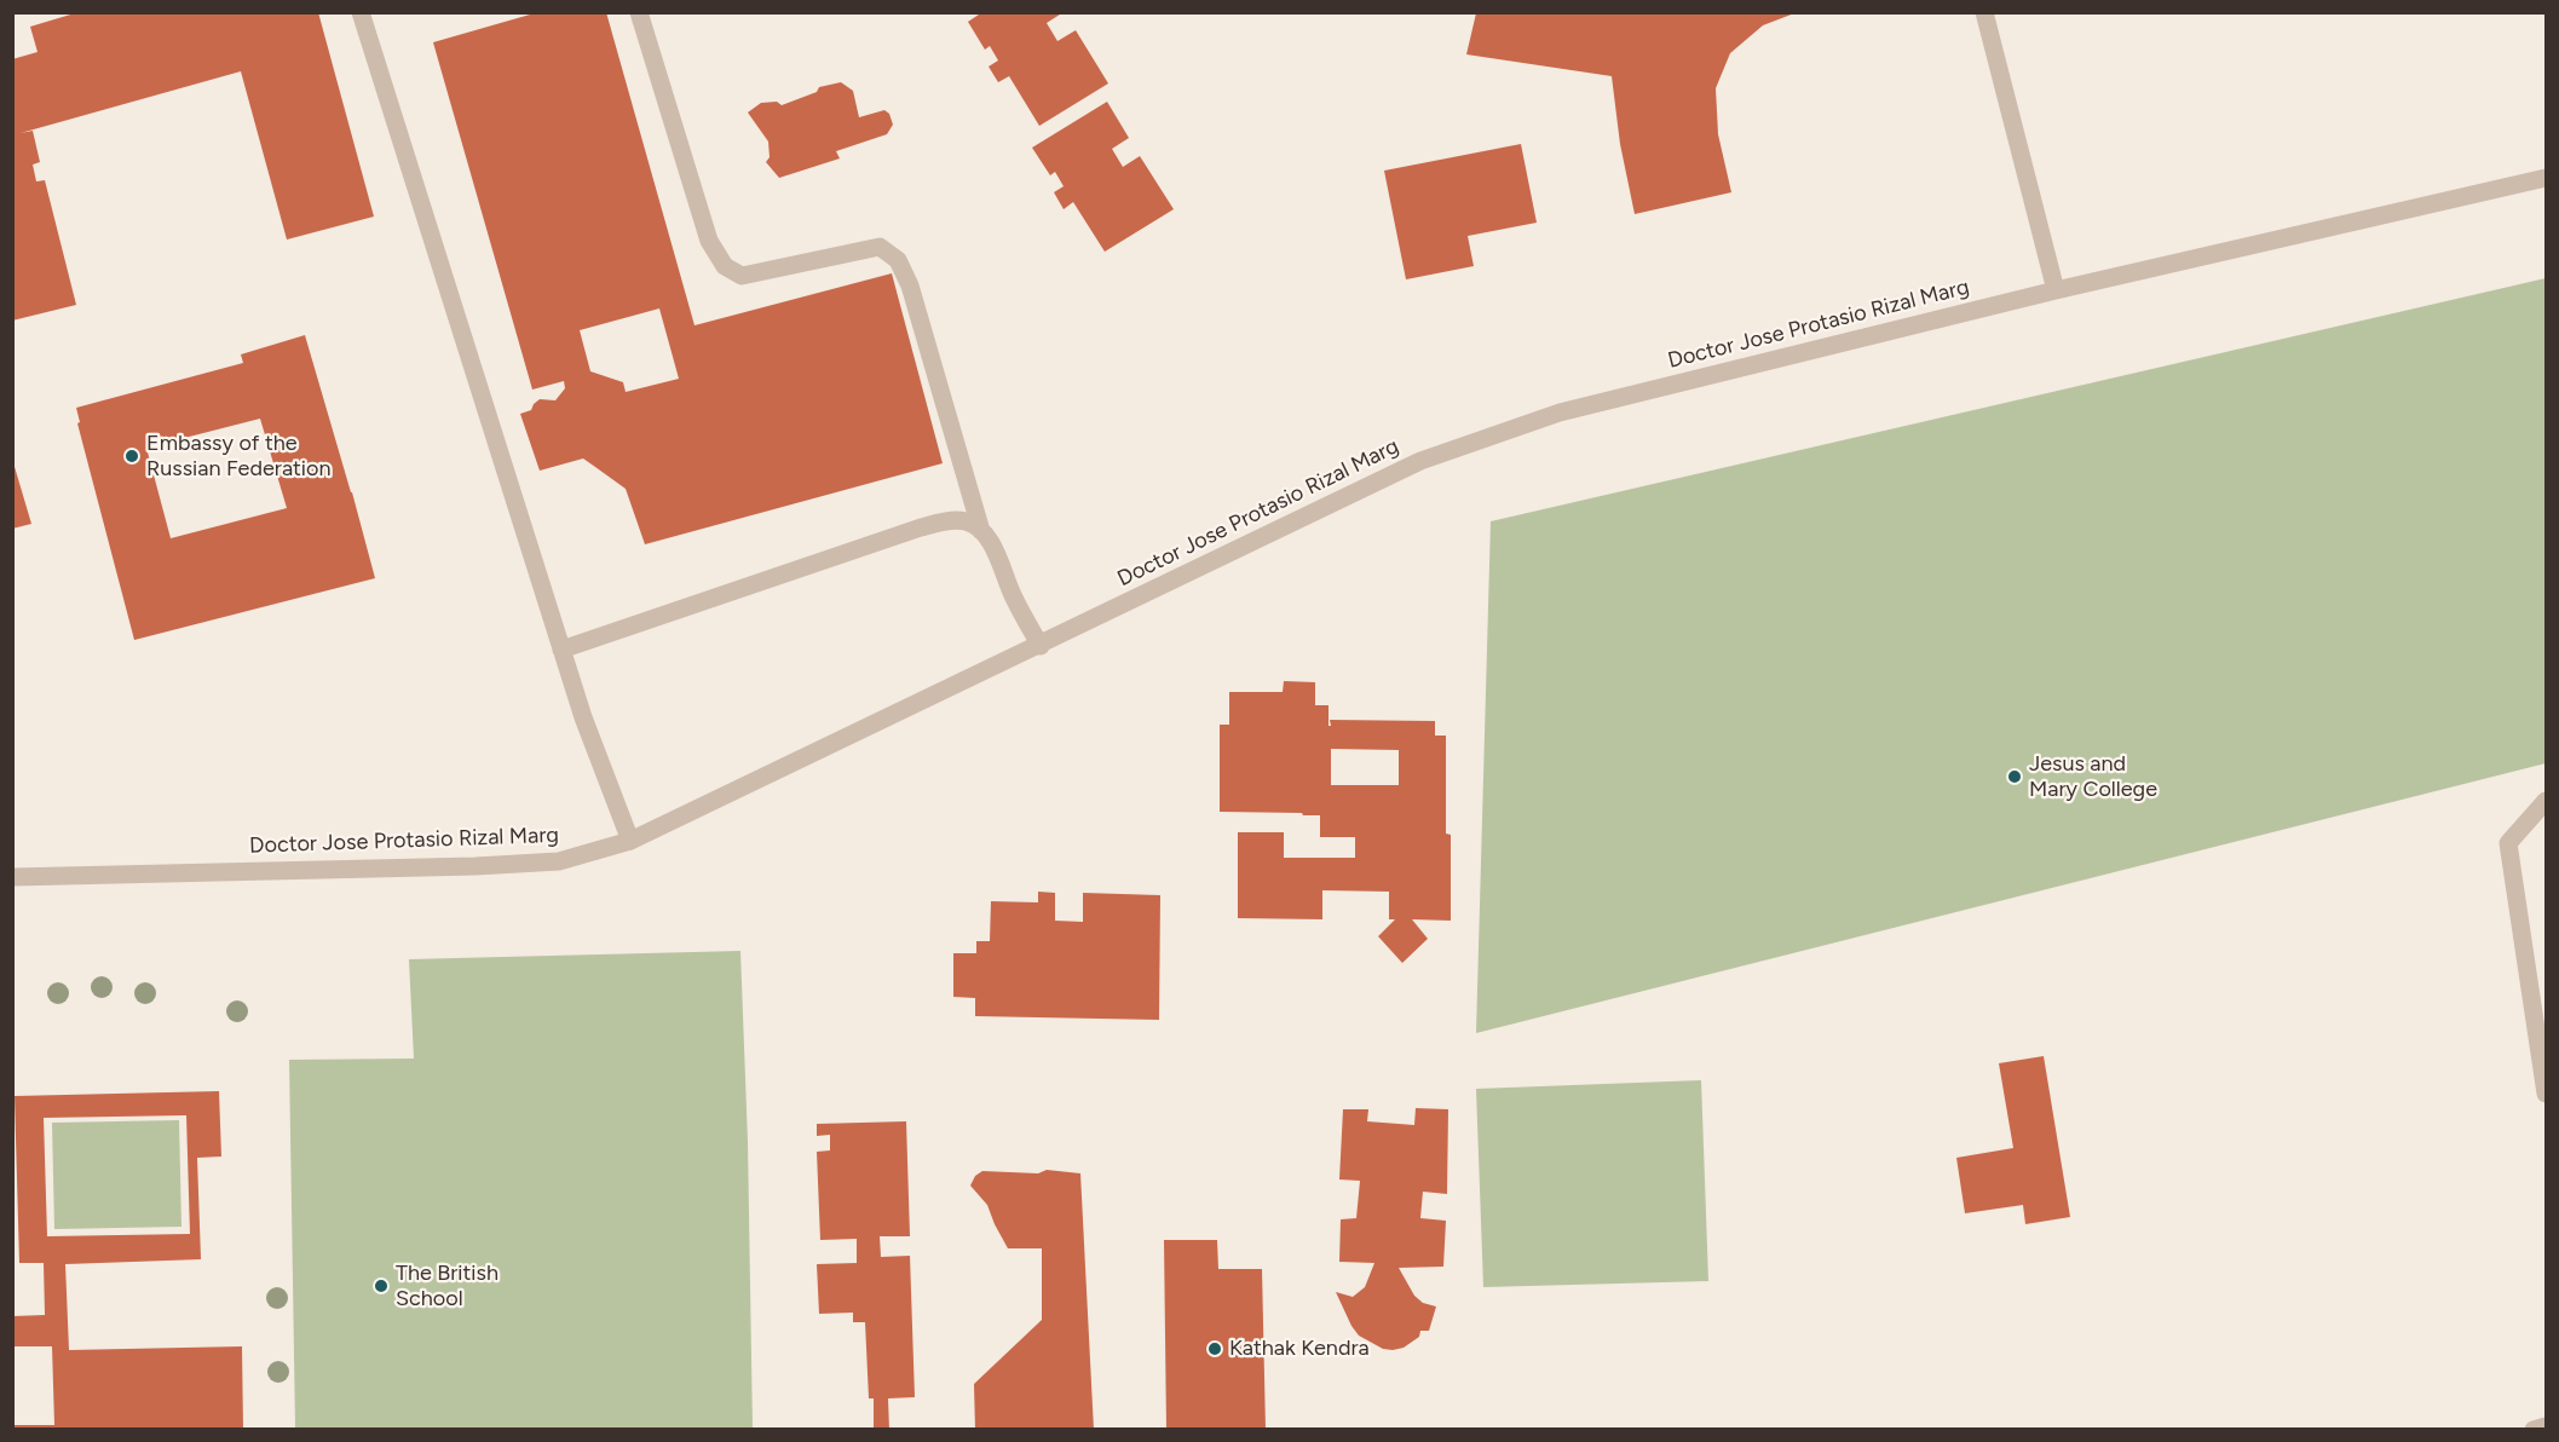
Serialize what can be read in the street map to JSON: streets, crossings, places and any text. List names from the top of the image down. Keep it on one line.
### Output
{"streets":{"street":["Doctor Jose Protasio Rizal Marg"]},"places":["Embassy of the Russian Federation","Jesus and Mary College","The British School","Kathak Kendra"]}
